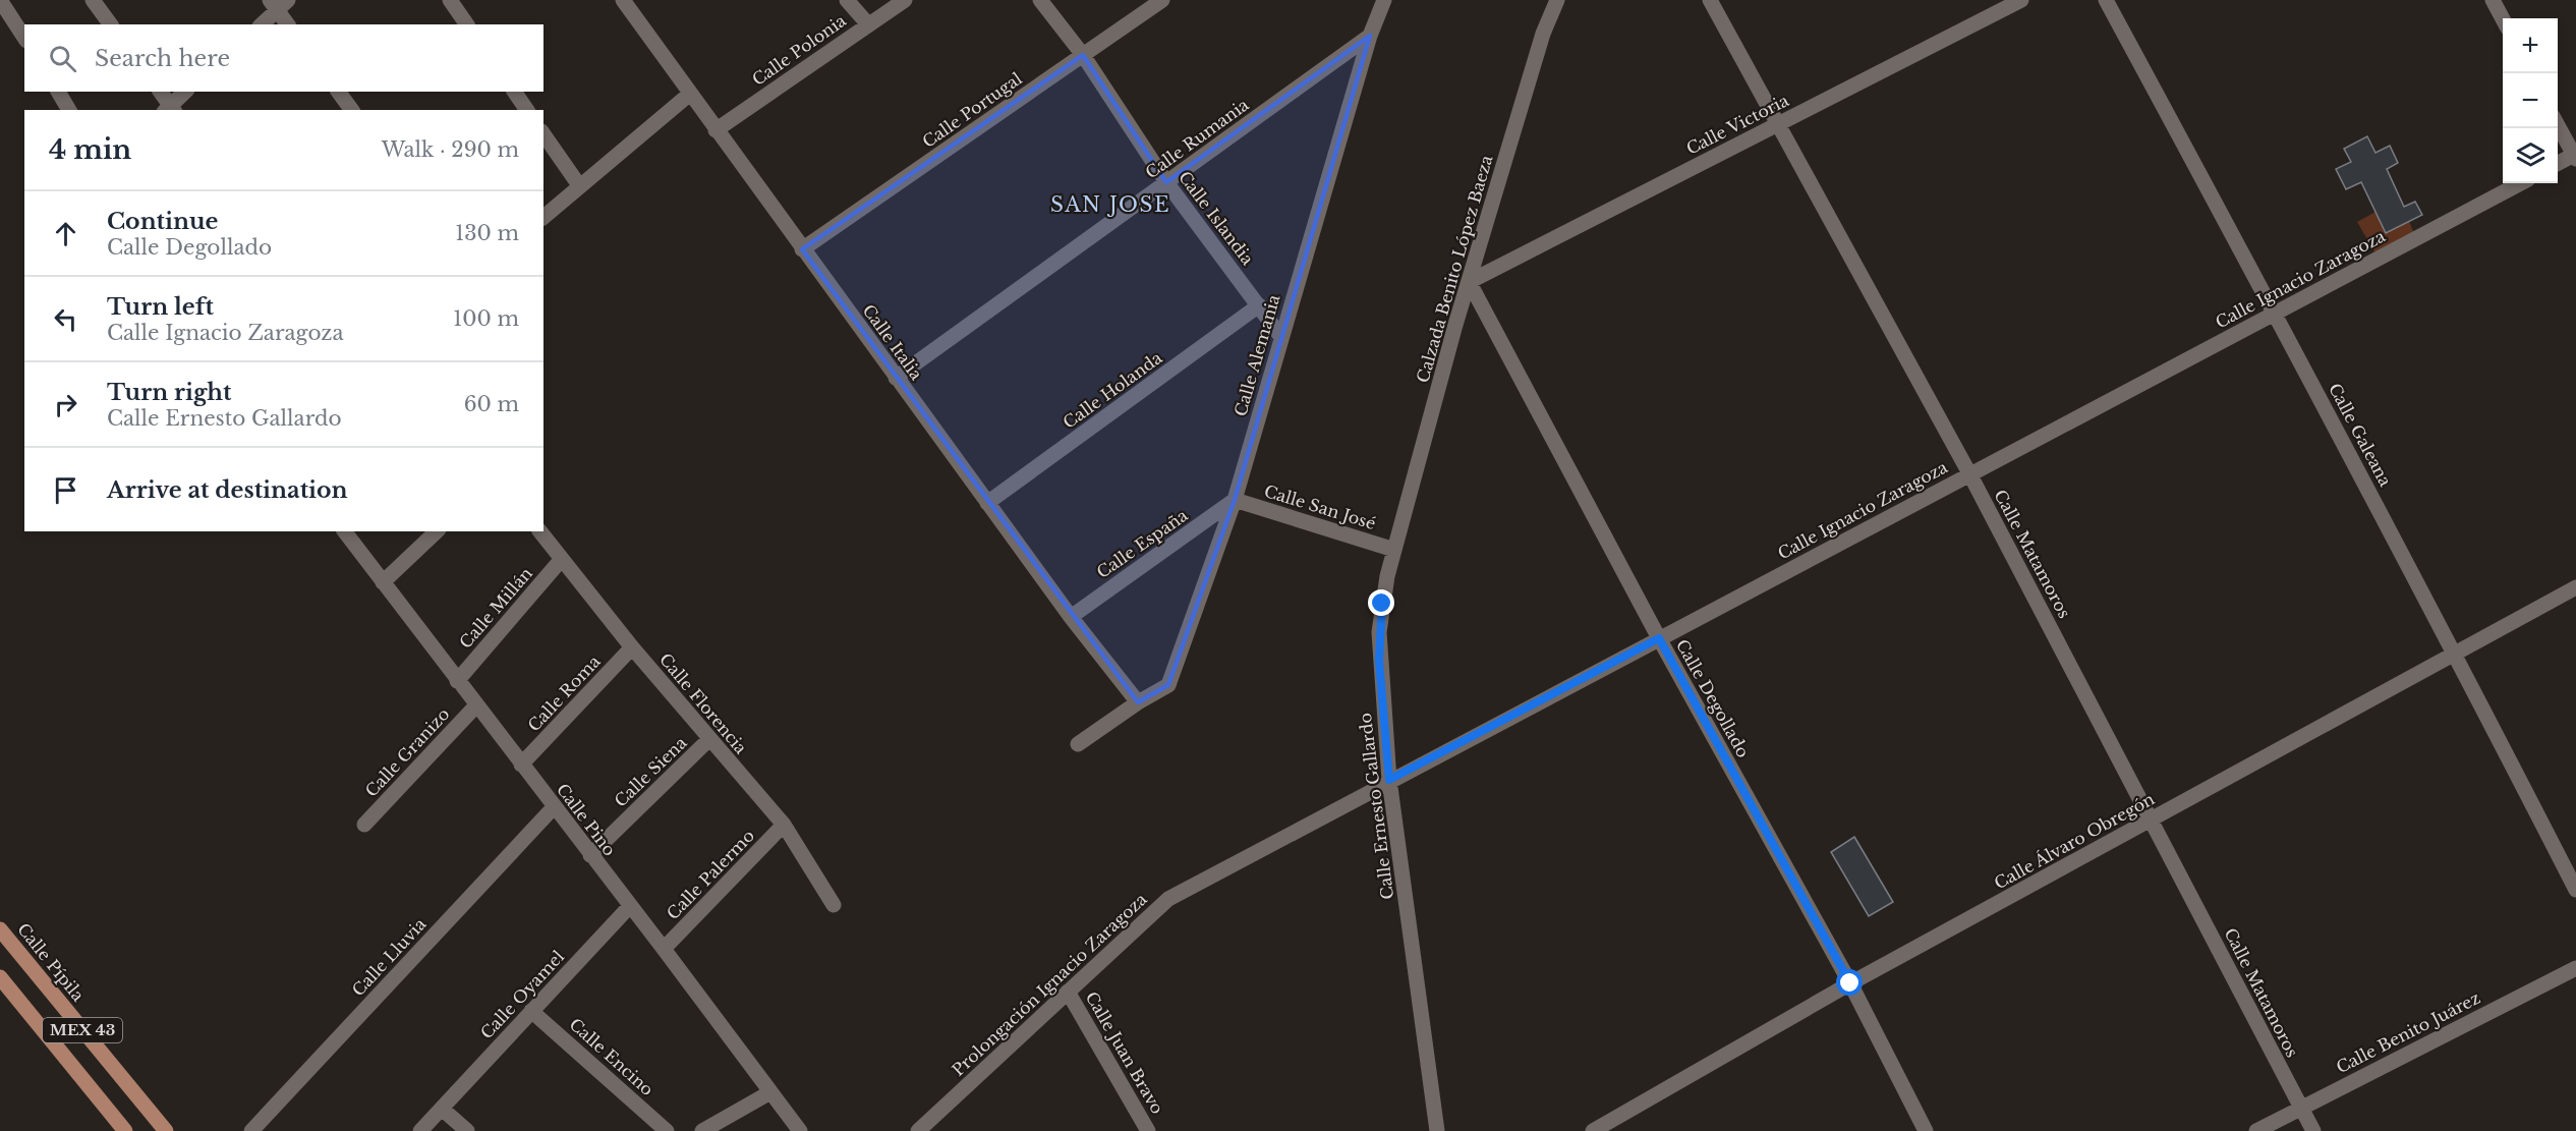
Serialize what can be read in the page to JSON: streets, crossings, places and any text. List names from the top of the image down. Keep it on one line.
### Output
{"streets":{"main road":["Calle Pípila","MEX 43"],"street":["Calle Polonia","Calle Portugal","Calle Victoria","Calle Rumania","Calle Islandia","Calzada Benito López Baeza","Calle Ignacio Zaragoza","Calle Italia","Calle Alemania","Calle Holanda","Calle Galeana","Calle San José","Calle España","Calle Matamoros","Calle Millán","Calle Roma","Calle Degollado","Calle Florencia","Calle Granizo","Calle Siena","Calle Ernesto Gallardo","Calle Pino","Calle Álvaro Obregón","Calle Palermo","Calle Lluvia","Prolongación Ignacio Zaragoza","Calle Oyamel","Calle Benito Juárez","Calle Juan Bravo","Calle Encino"]},"crossings":[["Calle Polonia","Calle Italia"],["Calle Portugal","Calle Islandia"],["Calle Portugal","Calle Italia"],["Calle Victoria","Calzada Benito López Baeza"],["Calle Victoria","Calle Matamoros"],["Calle Victoria","Calle Degollado"],["Calle Rumania","Calle Islandia"],["Calle Rumania","Calle Italia"],["Calle Rumania","Calle Alemania"],["Calle Islandia","Calle Alemania"],["Calle Islandia","Calle Holanda"],["Calzada Benito López Baeza","Calle San José"],["Calzada Benito López Baeza","Calle Degollado"],["Calzada Benito López Baeza","Calle Ernesto Gallardo"],["Calle Ignacio Zaragoza","Calle Galeana"],["Calle Ignacio Zaragoza","Calle Matamoros"],["Calle Ignacio Zaragoza","Calle Degollado"],["Calle Ignacio Zaragoza","Calle Ernesto Gallardo"],["Calle Ignacio Zaragoza","Prolongación Ignacio Zaragoza"],["Calle Italia","Calle Alemania"],["Calle Italia","Calle Holanda"],["Calle Italia","Calle España"],["Calle Alemania","Calle San José"],["Calle Alemania","Calle España"],["Calle Galeana","Calle Álvaro Obregón"],["Calle San José","Calle España"],["Calle San José","Calle Ernesto Gallardo"],["Calle Matamoros","Calle Álvaro Obregón"],["Calle Matamoros","Calle Benito Juárez"],["Calle Millán","Calle Florencia"],["Calle Millán","Calle Pino"],["Calle Roma","Calle Florencia"],["Calle Roma","Calle Pino"],["Calle Degollado","Calle Álvaro Obregón"],["Calle Florencia","Calle Siena"],["Calle Florencia","Calle Palermo"],["Calle Granizo","Calle Pino"],["Calle Siena","Calle Pino"],["Calle Pino","Calle Palermo"],["Calle Pino","Calle Lluvia"],["Calle Pino","Calle Oyamel"],["Prolongación Ignacio Zaragoza","Calle Juan Bravo"],["Calle Oyamel","Calle Encino"]],"districts":["SAN JOSE"],"page":{"map_buttons":["+","−"],"search":"Search here","heading":["4 min","Walk · 290 m"],"list":[["Continue","Calle Degollado","130 m"],["Turn left","Calle Ignacio Zaragoza","100 m"],["Turn right","Calle Ernesto Gallardo","60 m"],"Arrive at destination"]}}
